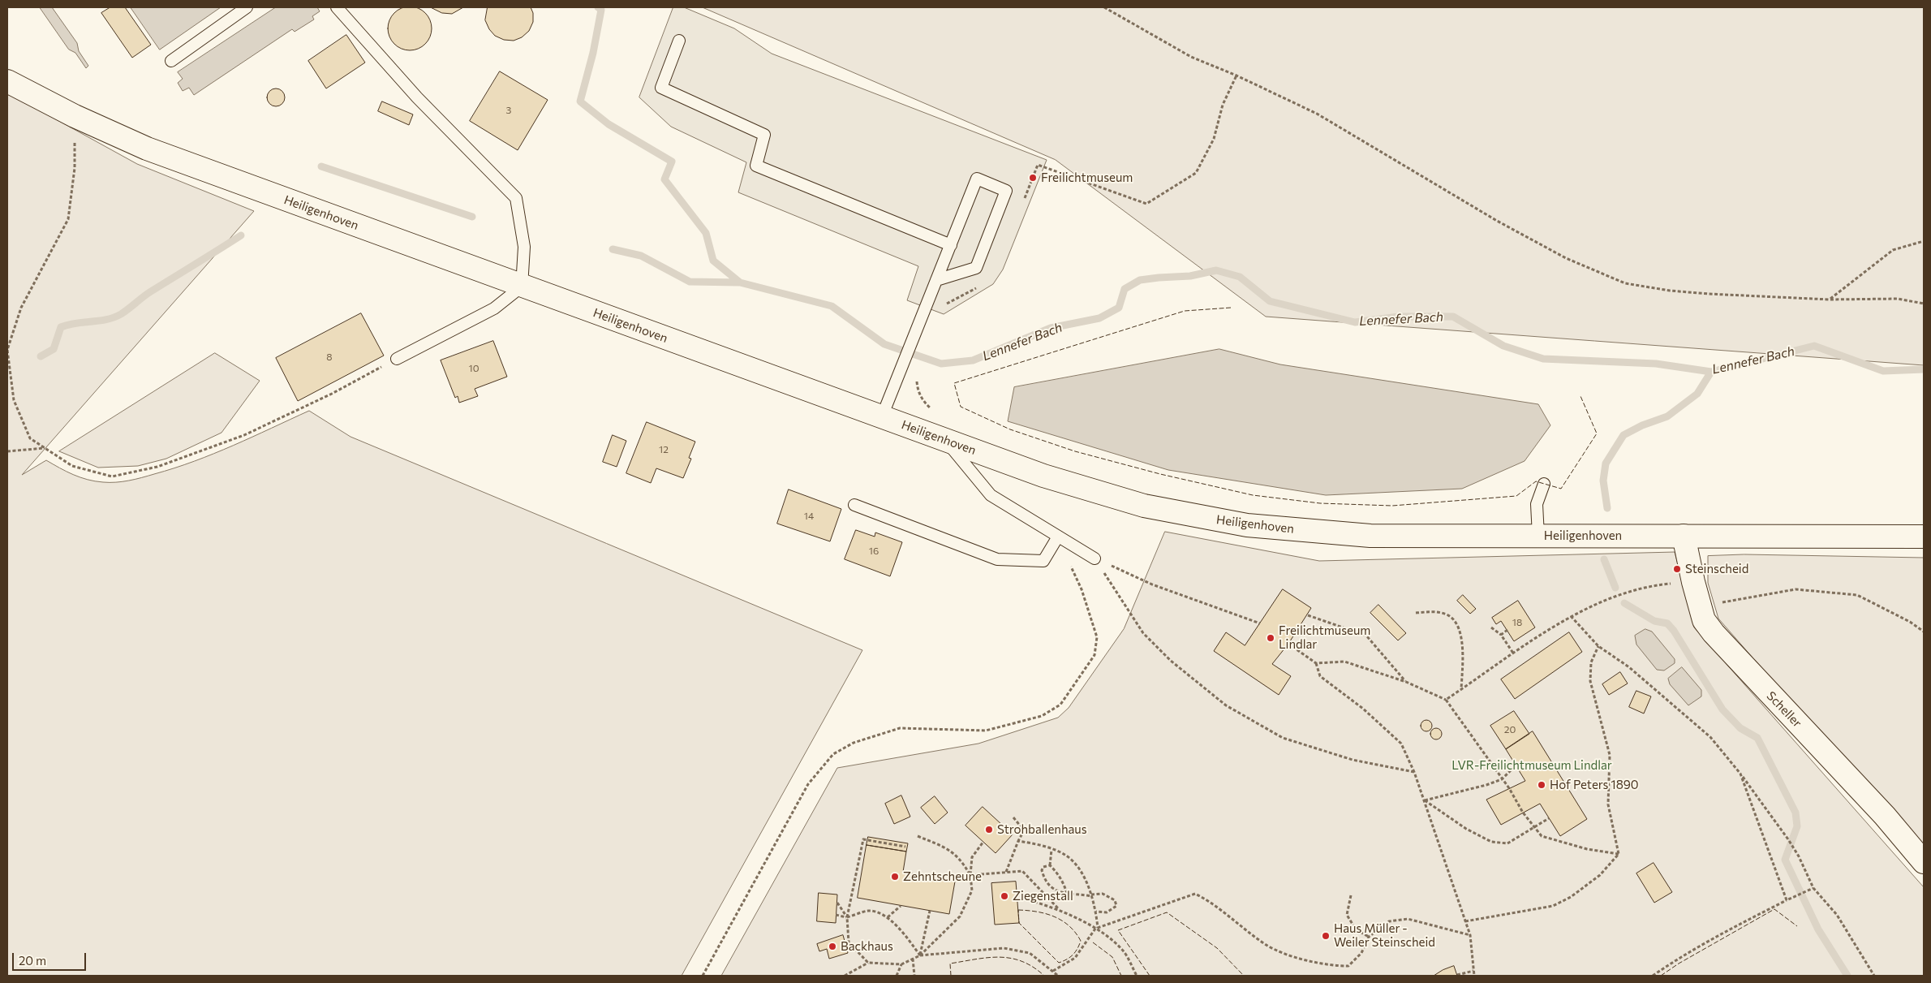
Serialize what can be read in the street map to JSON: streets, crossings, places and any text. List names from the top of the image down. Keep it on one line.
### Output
{"streets":{"main road":["Heiligenhoven","Scheller"]},"crossings":[["Heiligenhoven","Scheller"]],"water":["Lennefer Bach"],"parks":["LVR-Freilichtmuseum Lindlar"],"places":["Freilichtmuseum","Steinscheid","Freilichtmuseum Lindlar","Hof Peters 1890","Strohballenhaus","Zehntscheune","Ziegenstall","Haus Müller - Weiler Steinscheid","Backhaus"],"house_numbers":["3","8","10","12","14","16","18","20"],"scale_bar":"20 m"}
